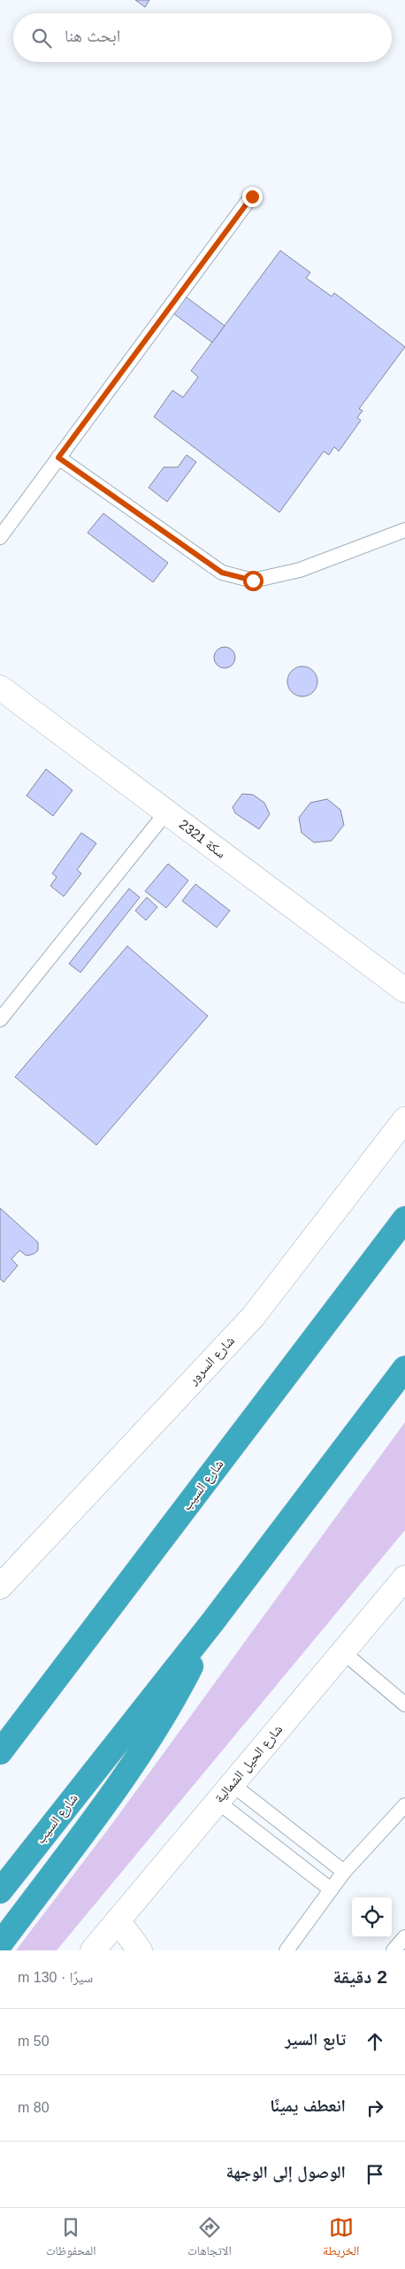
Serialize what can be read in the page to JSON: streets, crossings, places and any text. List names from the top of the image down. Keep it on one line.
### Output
{"streets":{"highway":["شارع السيب"],"street":["سكة 2321","شارع السرور","شارع الحيل الشمالية"]},"page":{"search":"ابحث هنا","heading":["2 دقيقة","سيرًا · 130 m"],"list":[["تابع السير","50 m"],["انعطف يمينًا","80 m"],"الوصول إلى الوجهة"],"nav":["الخريطة","الاتجاهات","المحفوظات"]}}
